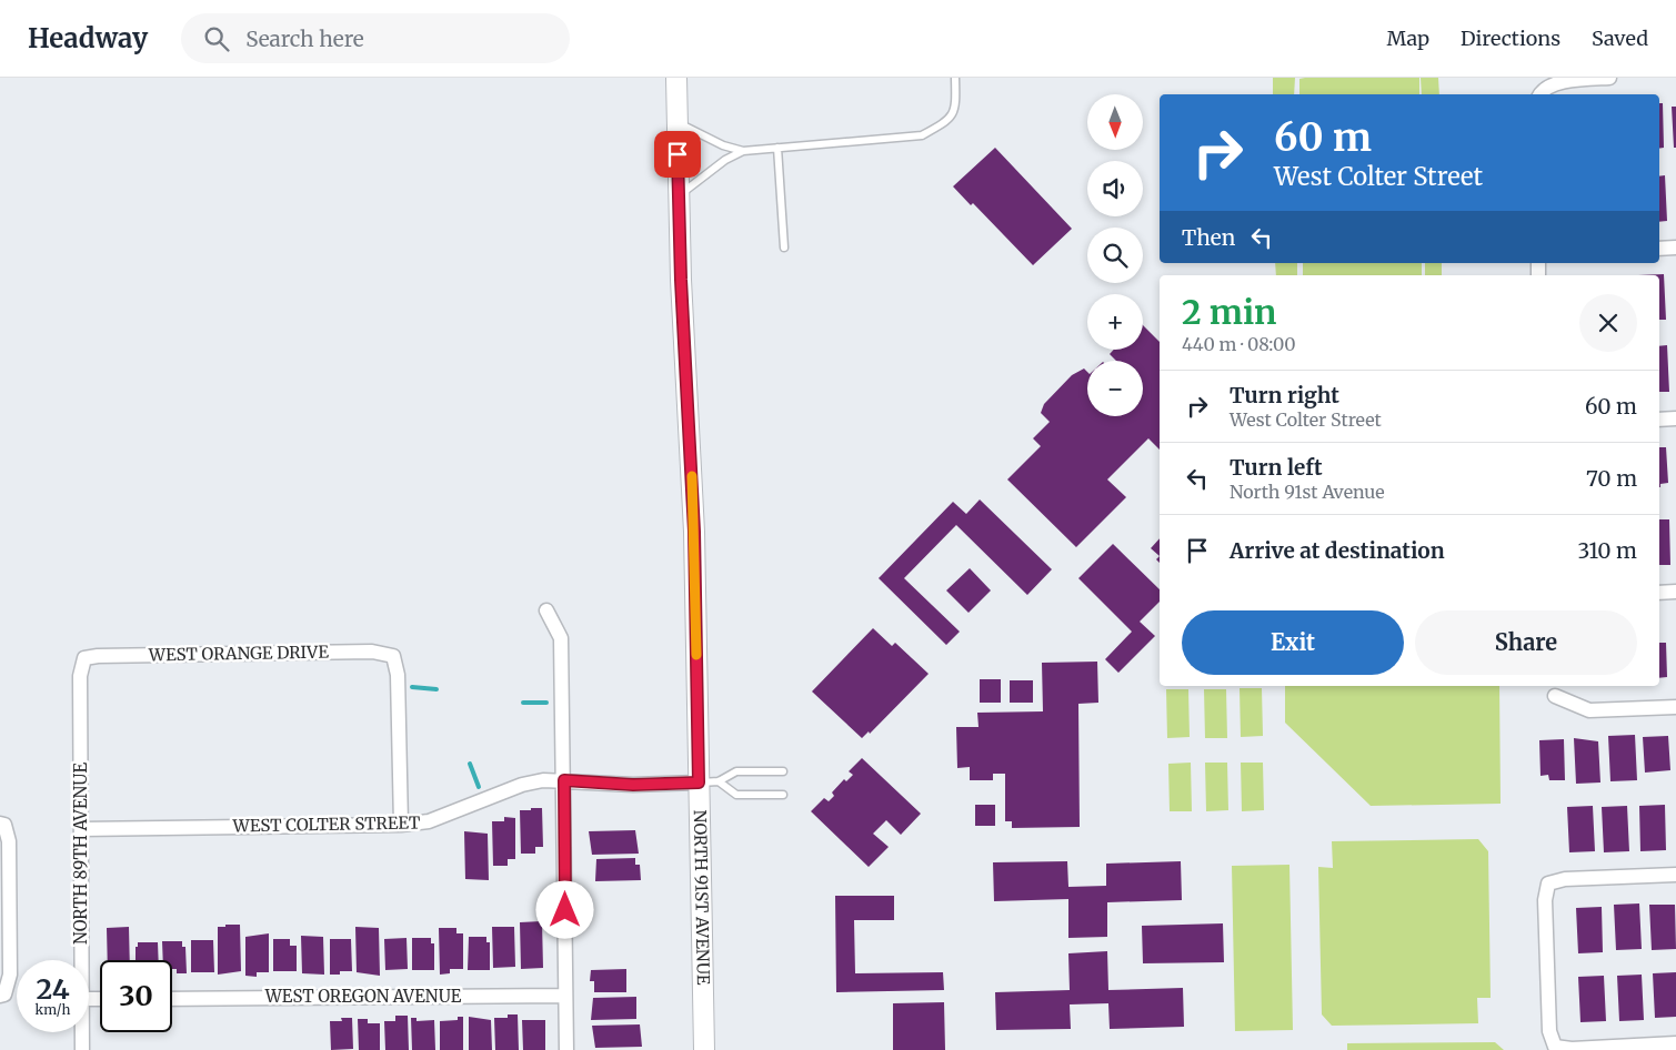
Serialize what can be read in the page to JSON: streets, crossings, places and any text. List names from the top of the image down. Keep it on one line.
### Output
{"streets":{"main road":["NORTH 91ST AVENUE"],"street":["WEST ORANGE DRIVE","WEST COLTER STREET","NORTH 89TH AVENUE","WEST OREGON AVENUE"]},"crossings":[["WEST ORANGE DRIVE","WEST COLTER STREET"],["WEST ORANGE DRIVE","NORTH 89TH AVENUE"],["WEST COLTER STREET","NORTH 89TH AVENUE"],["WEST COLTER STREET","NORTH 91ST AVENUE"]],"north":"bottom","page":{"header":"Headway","search":"Search here","nav":["Map","Directions","Saved"],"map_buttons":["+","−"],"turn":["60 m","West Colter Street"],"then":"Then","heading":["2 min","440 m · 08:00"],"list":[{"name":"Turn right","note":"West Colter Street","value":"60 m"},{"name":"Turn left","note":"North 91st Avenue","value":"70 m"},{"name":"Arrive at destination","value":"310 m"}],"buttons":["Exit","Share"],"speed":"24 km/h","limit":"30"}}
